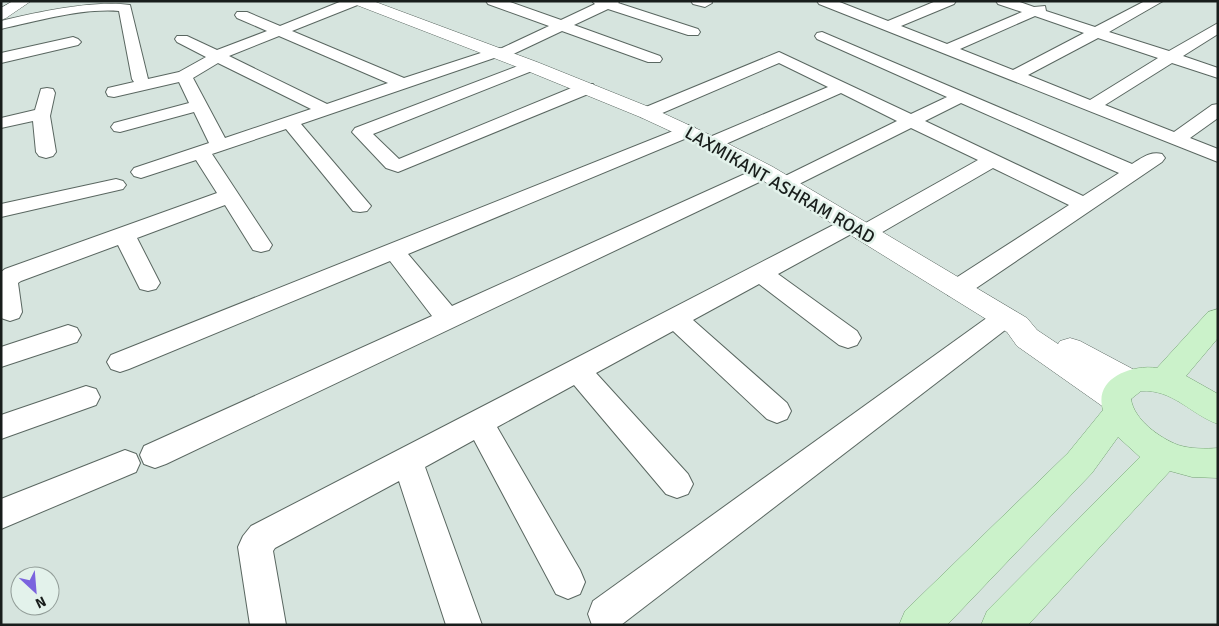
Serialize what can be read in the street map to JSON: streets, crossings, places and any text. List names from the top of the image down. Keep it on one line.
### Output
{"streets":{"street":["LAXMIKANT ASHRAM ROAD"]},"north":"bottom right"}
